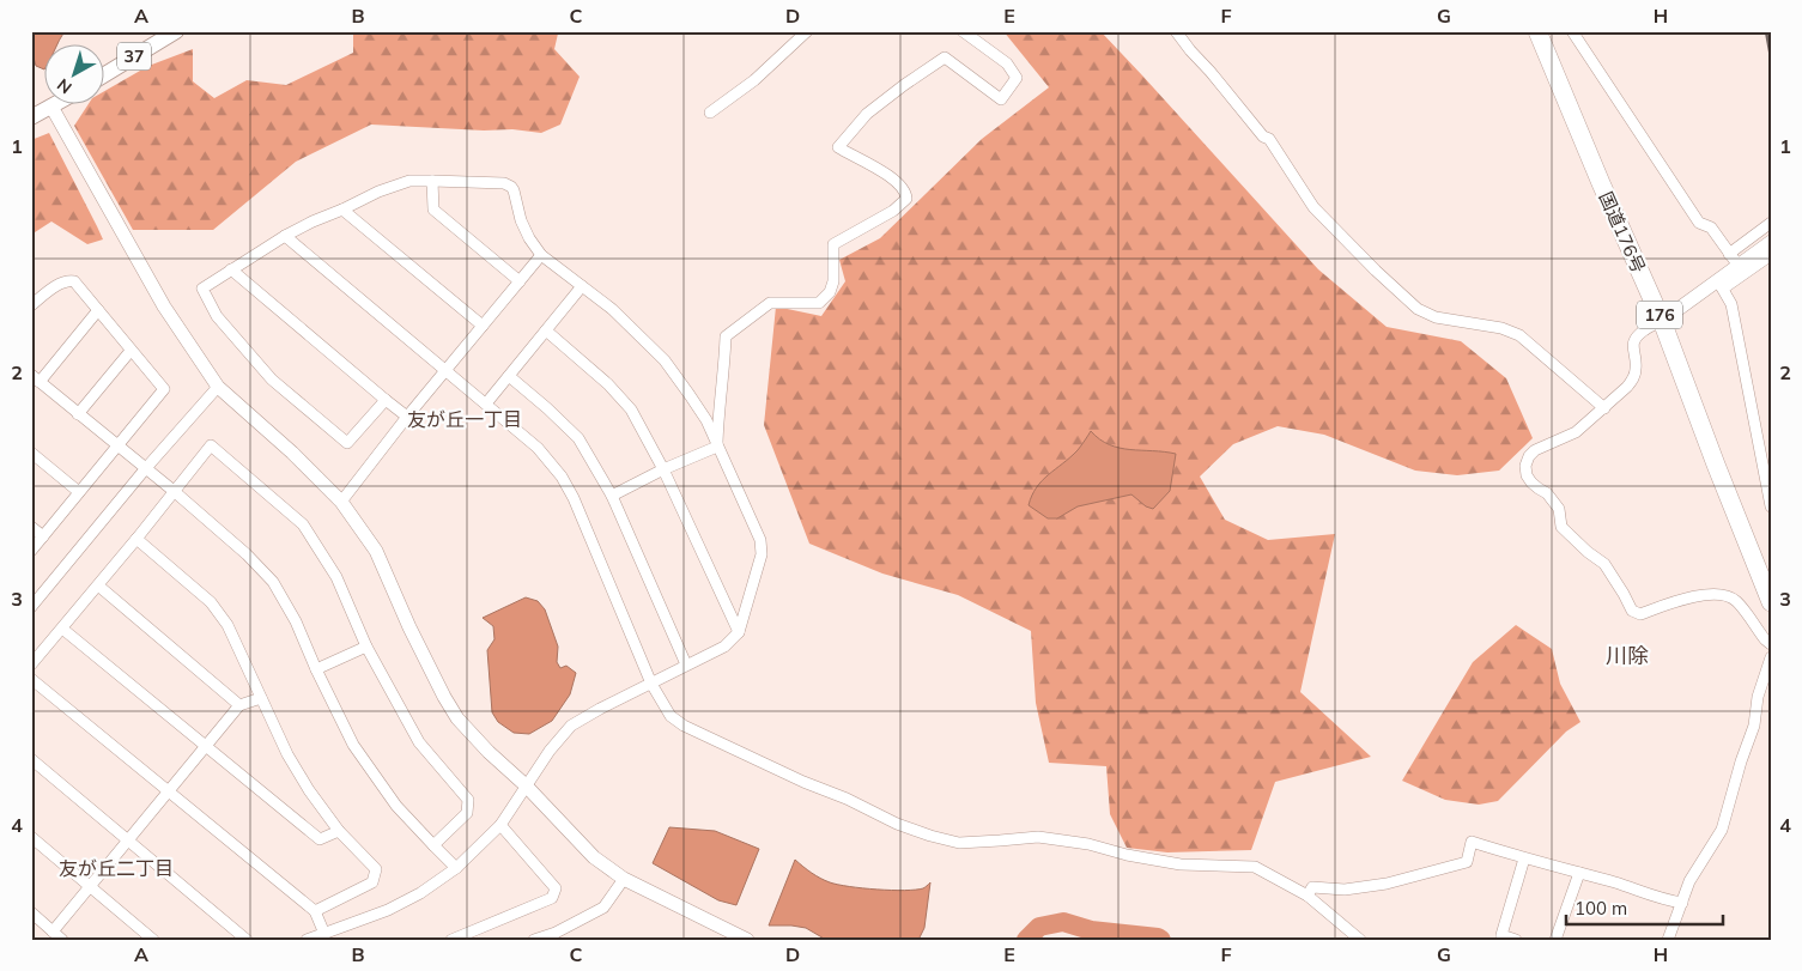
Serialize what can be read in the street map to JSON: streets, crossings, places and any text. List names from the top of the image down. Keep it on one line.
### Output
{"streets":{"highway":["国道176号","176"],"main road":["37"]},"districts":["友が丘一丁目","川除","友が丘二丁目"],"scale_bar":"100 m","north":"bottom left","grid":{"columns":["A","B","C","D","E","F","G","H"],"rows":["1","2","3","4"]}}
